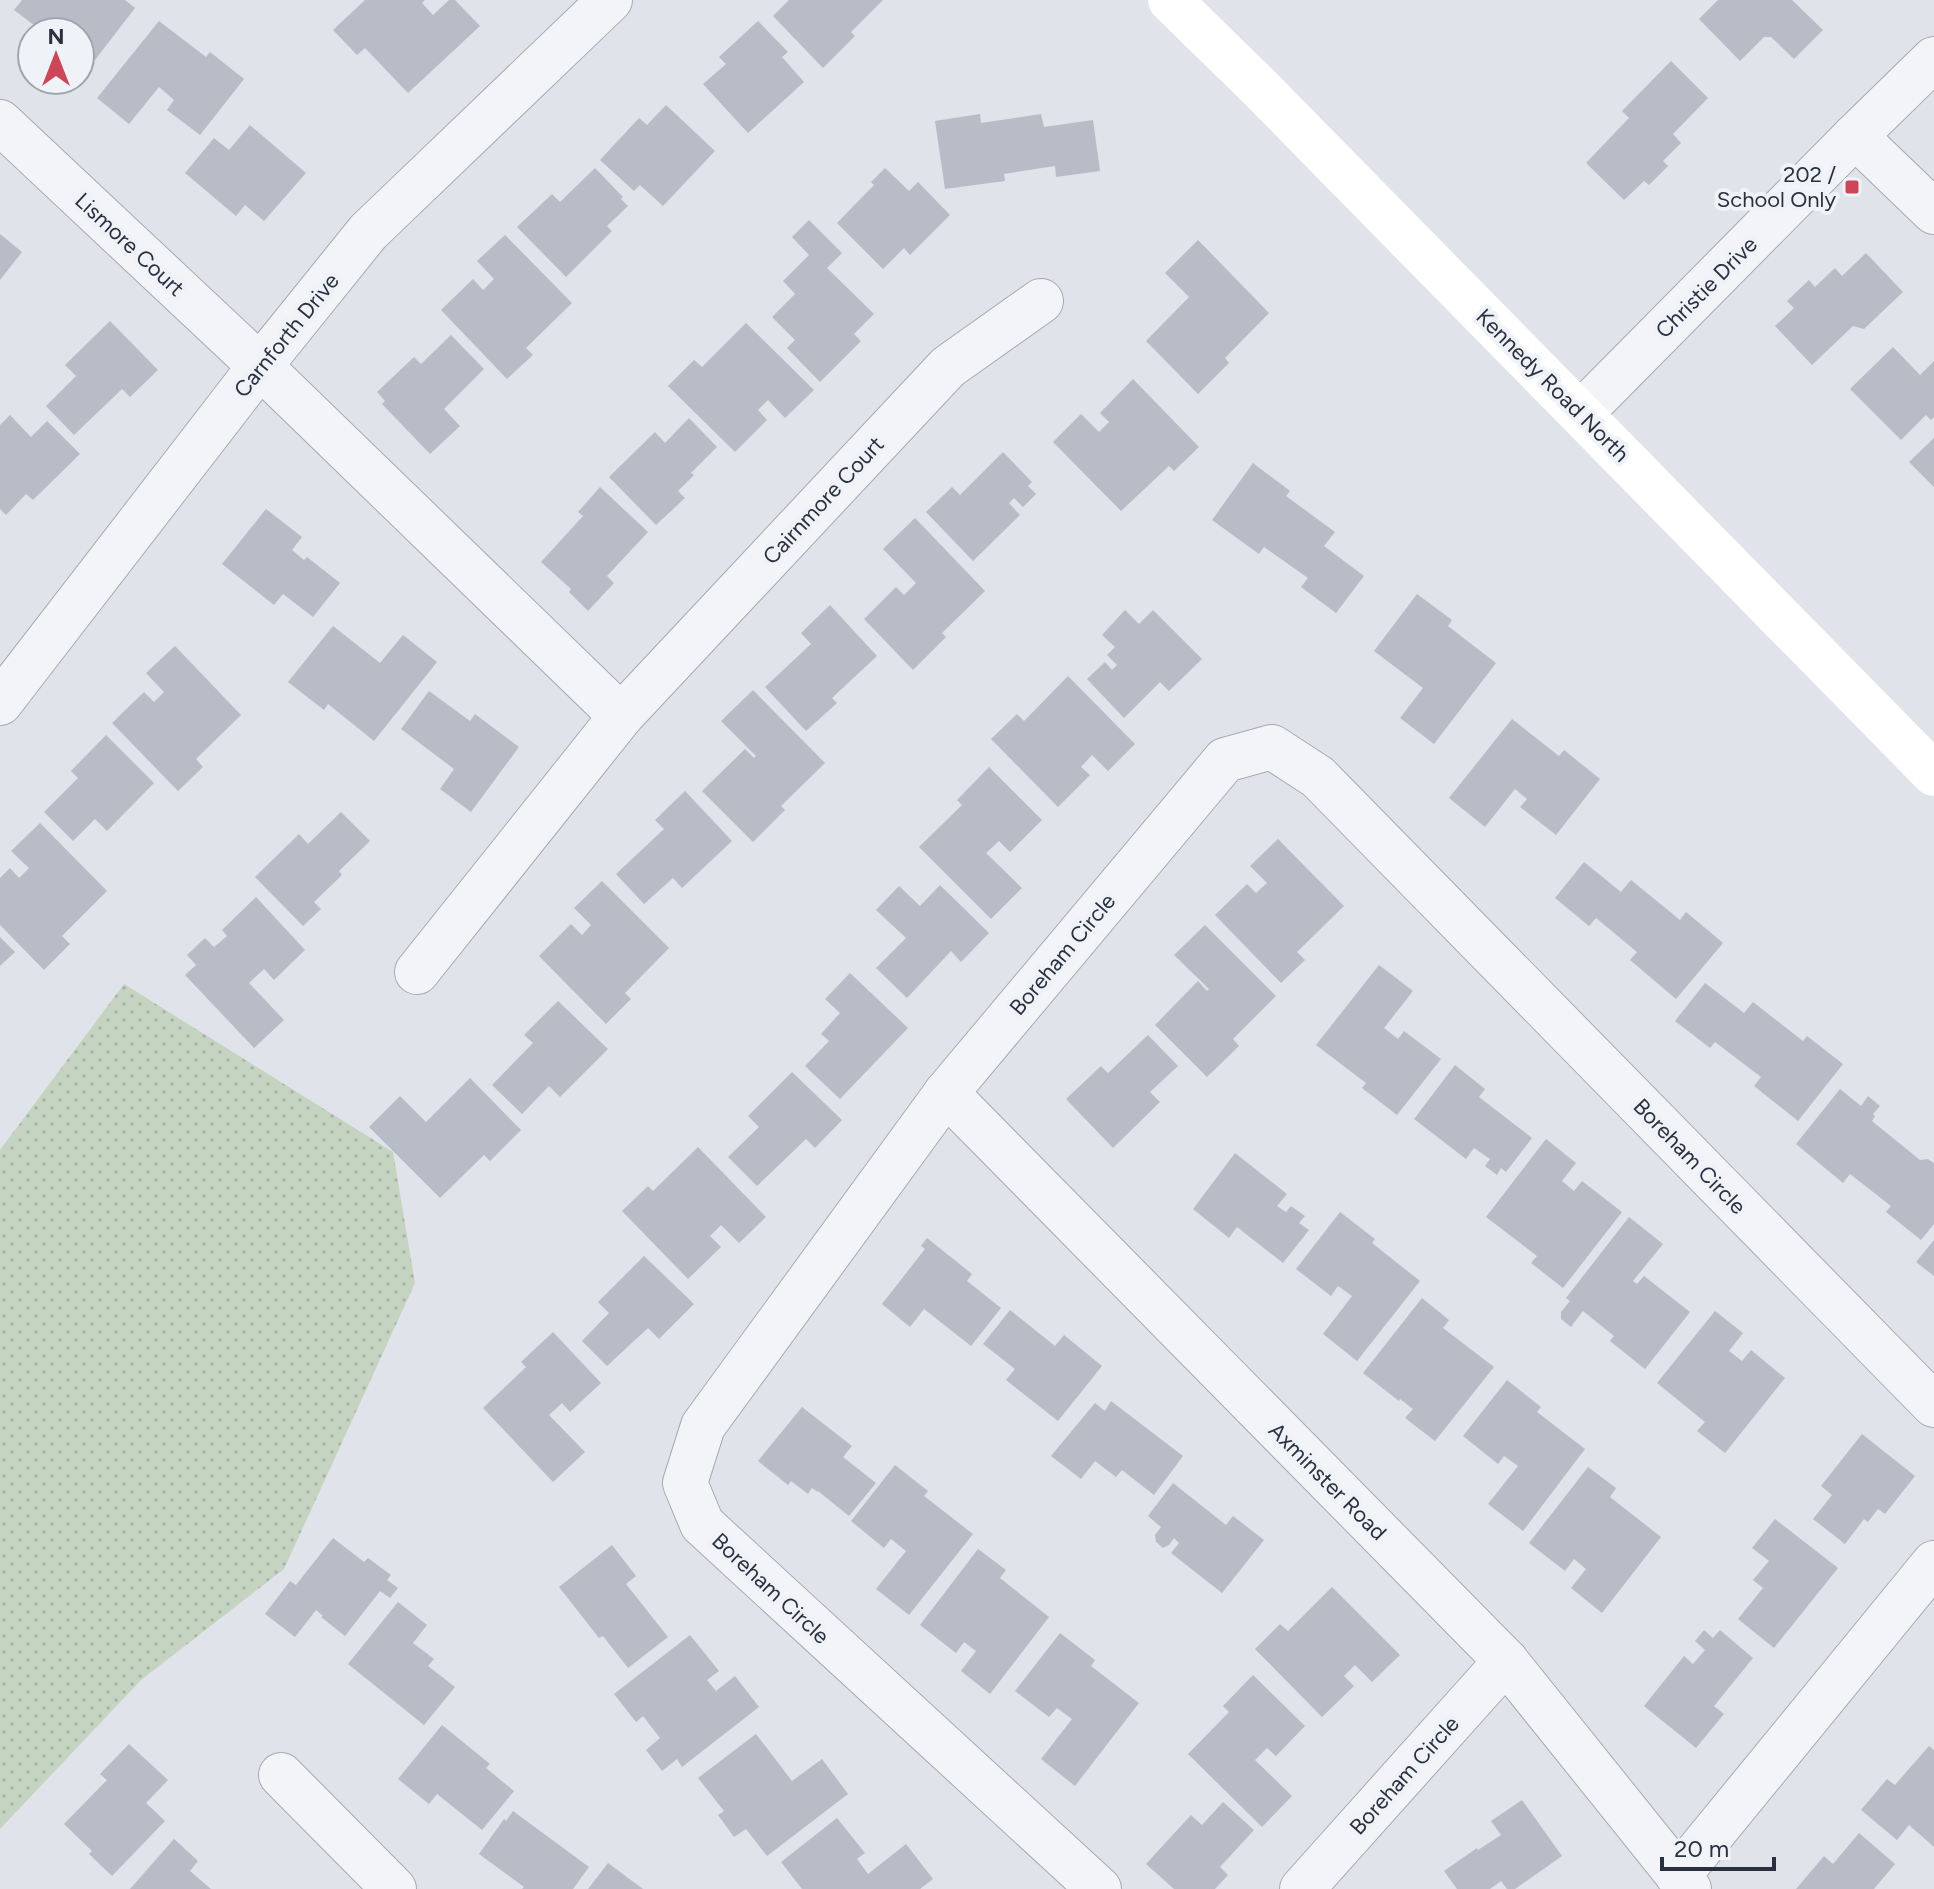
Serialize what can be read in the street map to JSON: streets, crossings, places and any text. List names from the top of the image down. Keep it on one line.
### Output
{"streets":{"main road":["Kennedy Road North"],"street":["Lismore Court","Christie Drive","Carnforth Drive","Cairnmore Court","Boreham Circle","Axminster Road"]},"crossings":[["Lismore Court","Carnforth Drive"],["Christie Drive","Kennedy Road North"],["Boreham Circle","Axminster Road"]],"places":{"transit":["202 / School Only"]},"scale_bar":"20 m","north":"top"}
